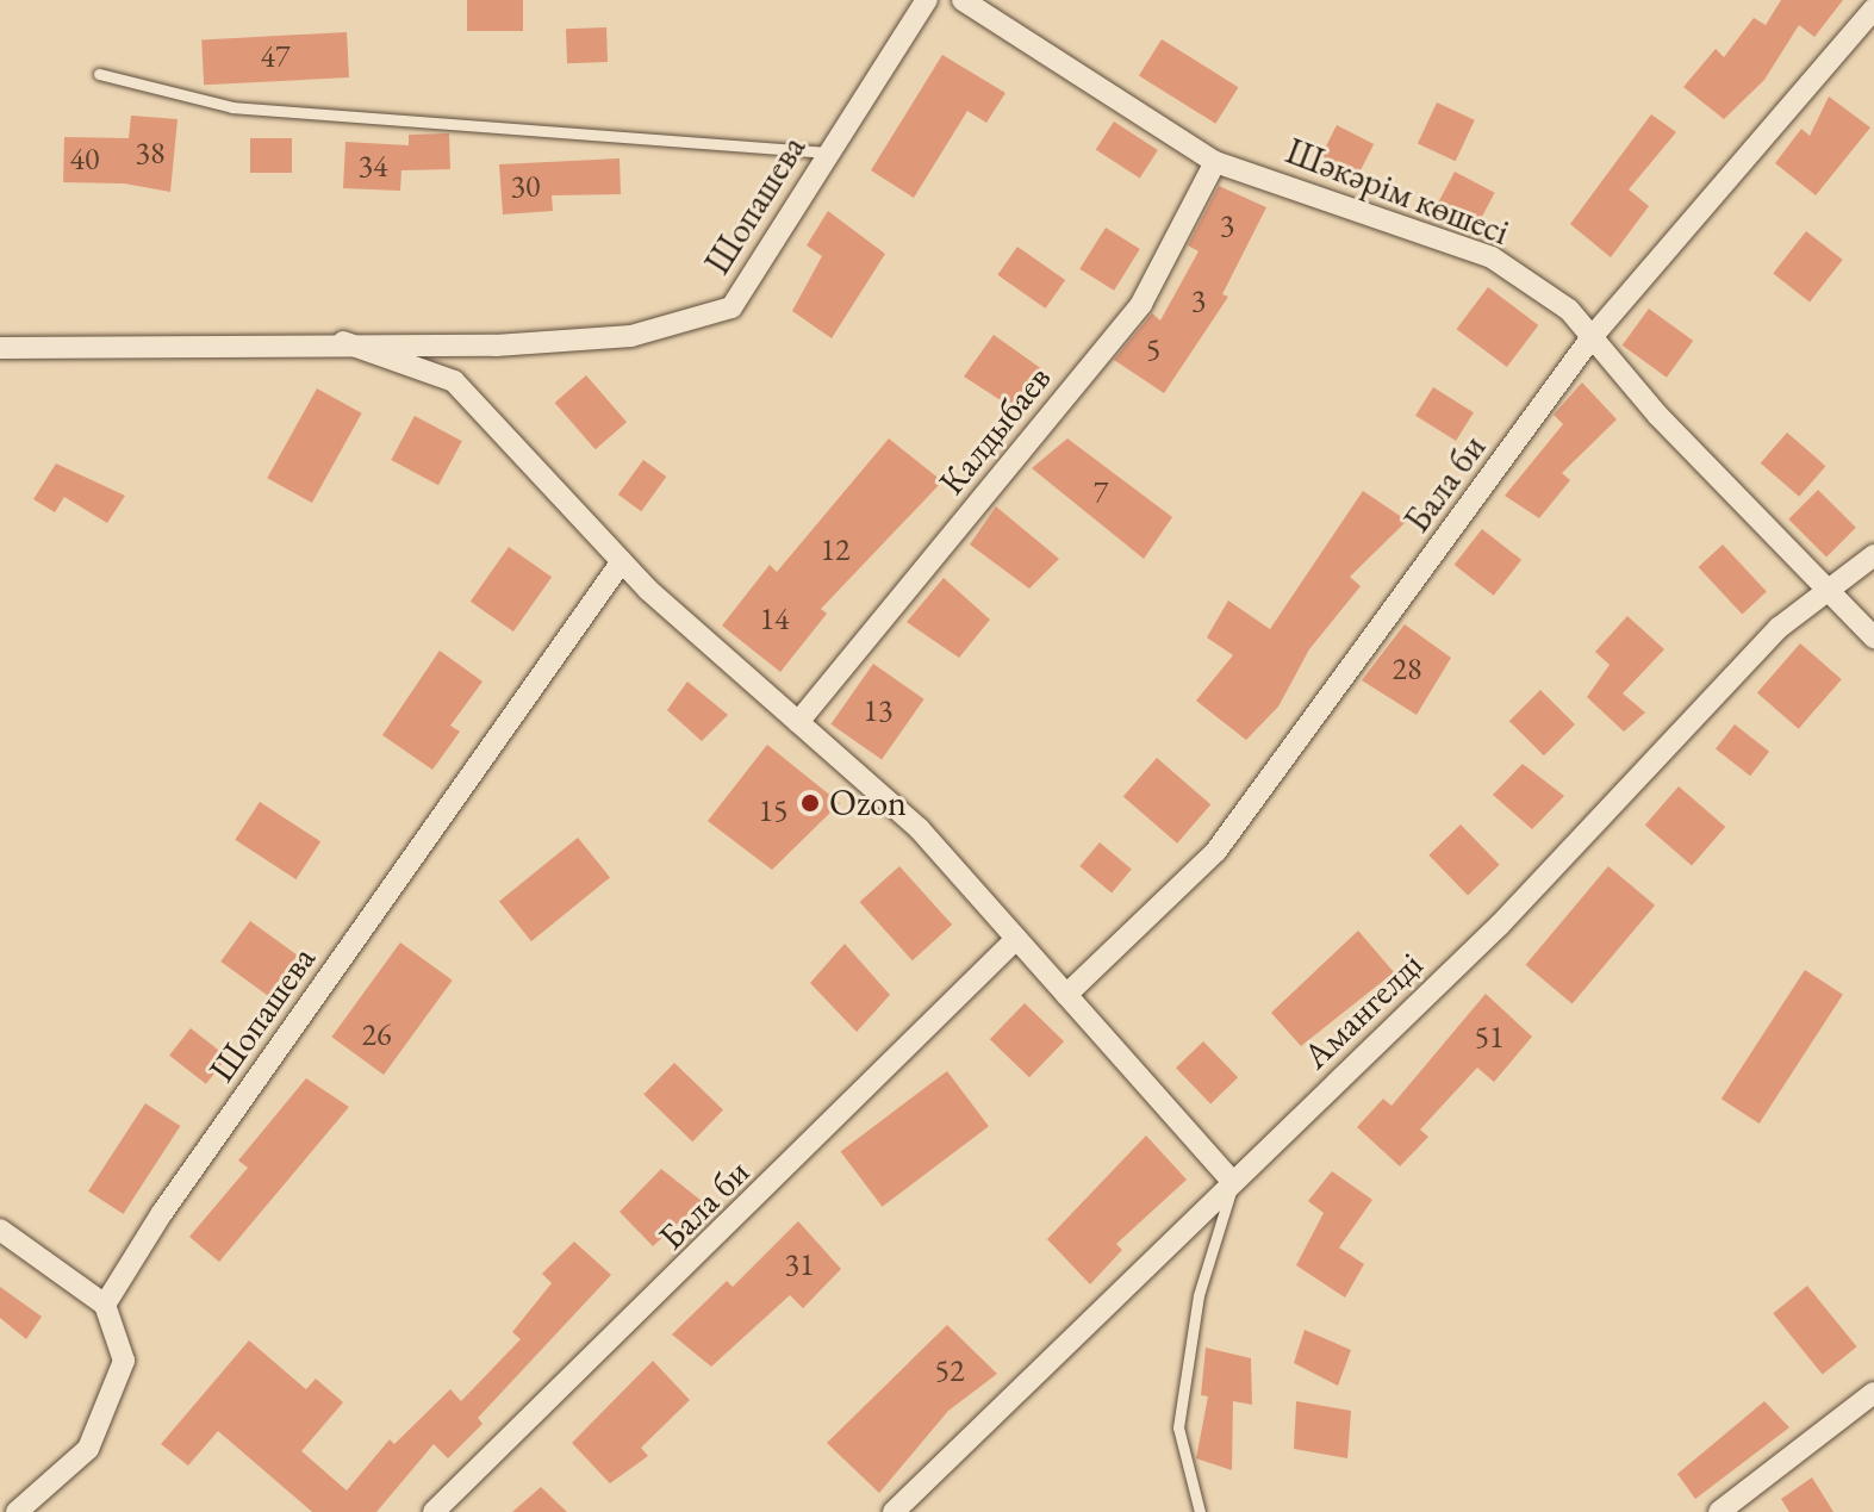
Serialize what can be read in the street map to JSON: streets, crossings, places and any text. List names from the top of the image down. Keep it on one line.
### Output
{"streets":{"street":["Шәкәрім көшесі","Шопашева","Калдыбаев","Бала би","Амангелді"]},"crossings":[["Шәкәрім көшесі","Калдыбаев"],["Шәкәрім көшесі","Бала би"],["Шәкәрім көшесі","Амангелді"]],"places":["Ozon"],"house_numbers":["47","38","40","34","30","3","3","5","7","12","14","28","13","15","26","51","31","52"]}
